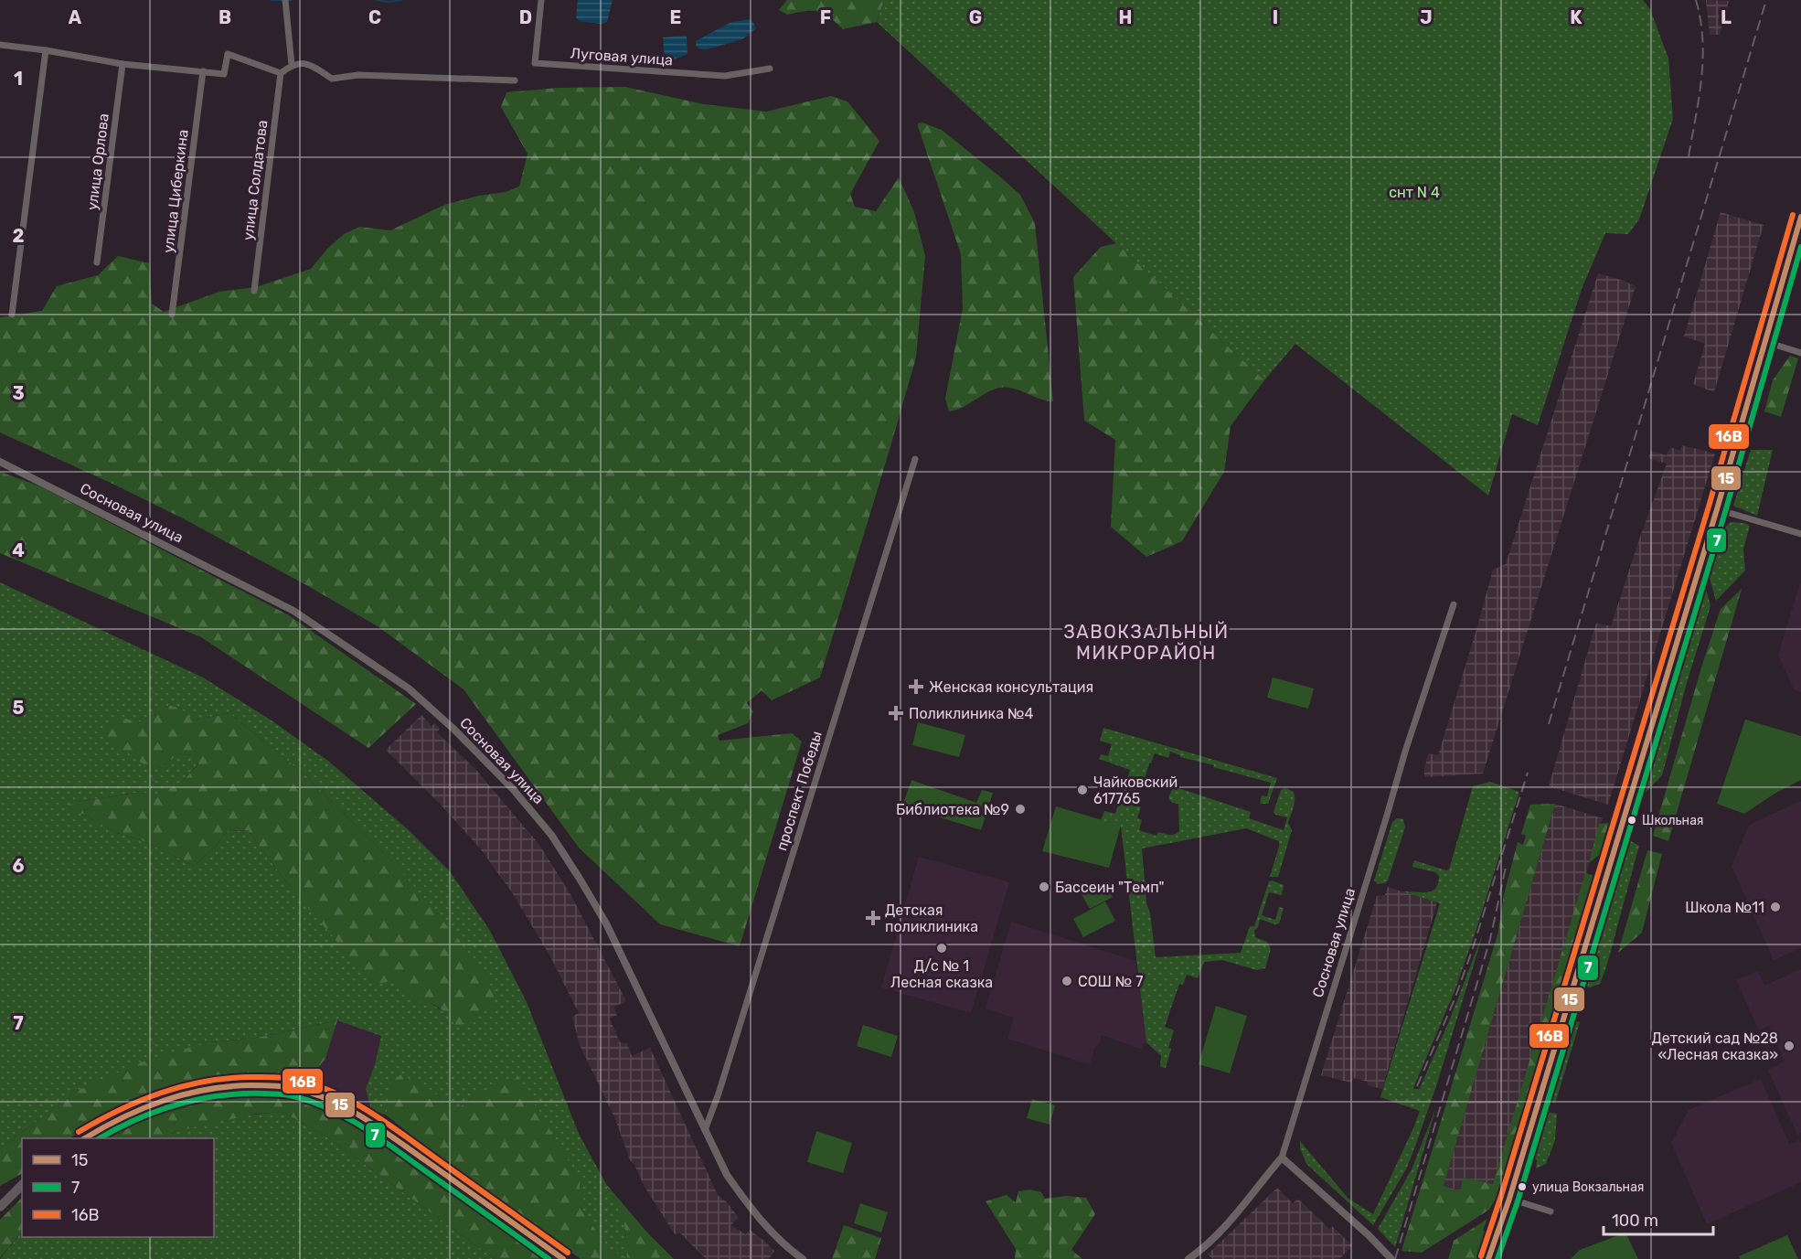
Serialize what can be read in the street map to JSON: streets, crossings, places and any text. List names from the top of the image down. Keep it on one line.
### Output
{"streets":{"street":["Луговая улица","улица Орлова","улица Солдатова","улица Циберкина","Сосновая улица","проспект Победы"]},"crossings":[["Сосновая улица","проспект Победы"]],"districts":["ЗАВОКЗАЛЬНЫЙ МИКРОРАЙОН"],"parks":["снт N 4"],"places":{"health":["Женская консультация","Поликлиника №4","Детская поликлиника"],"other":["Чайковский 617765","Библиотека №9","Школьная","Бассеин \"Темп\"","Школа №11","Д/с № 1 Лесная сказка","СОШ № 7","Детский сад №28 «Лесная сказка»","улица Вокзальная"]},"lines":["transit line 16В","transit line 15","transit line 7"],"legend":["15","7","16В"],"scale_bar":"100 m","grid":{"columns":["A","B","C","D","E","F","G","H","I","J","K","L"],"rows":["1","2","3","4","5","6","7"]}}
